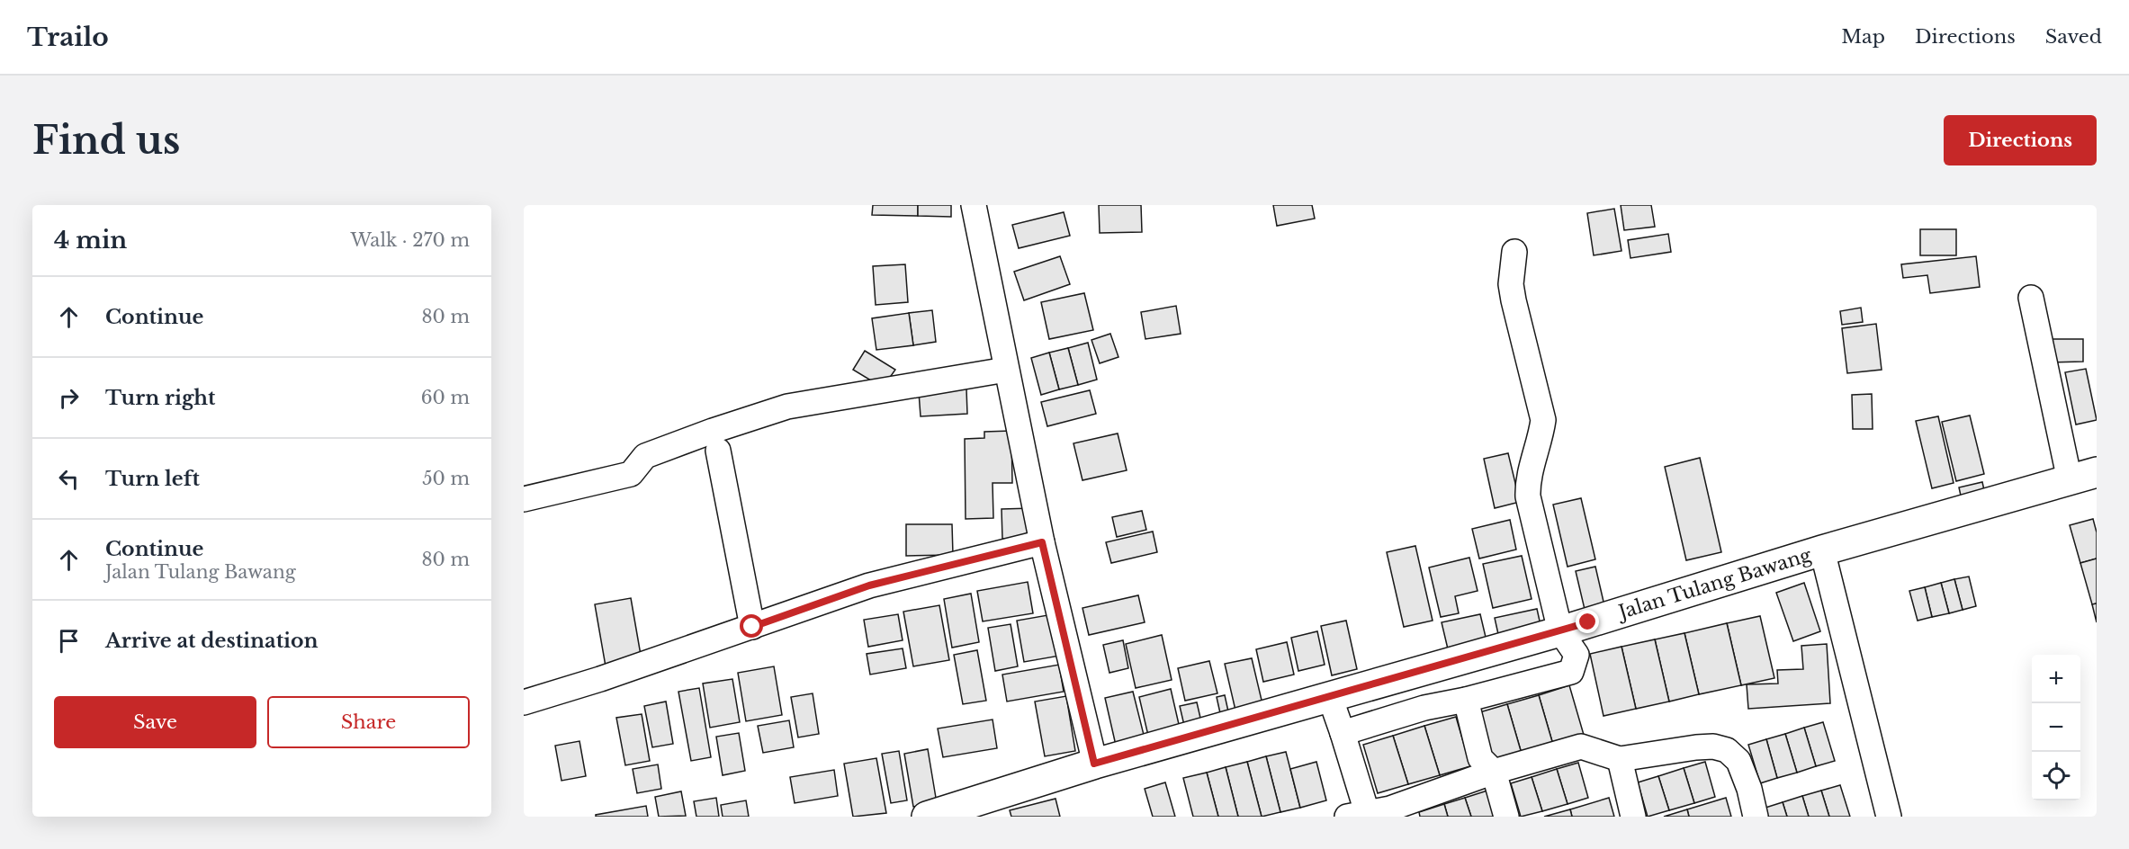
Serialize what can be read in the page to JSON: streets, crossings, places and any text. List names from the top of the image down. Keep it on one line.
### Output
{"streets":{"street":["Jalan Tulang Bawang"]},"page":{"header":"Trailo","nav":["Map","Directions","Saved"],"buttons":["Directions",["Save","Share"]],"title":"Find us","heading":["4 min","Walk · 270 m"],"list":[["Continue","80 m"],["Turn right","60 m"],["Turn left","50 m"],["Continue","Jalan Tulang Bawang","80 m"],"Arrive at destination"],"map_buttons":["+","−"]}}
